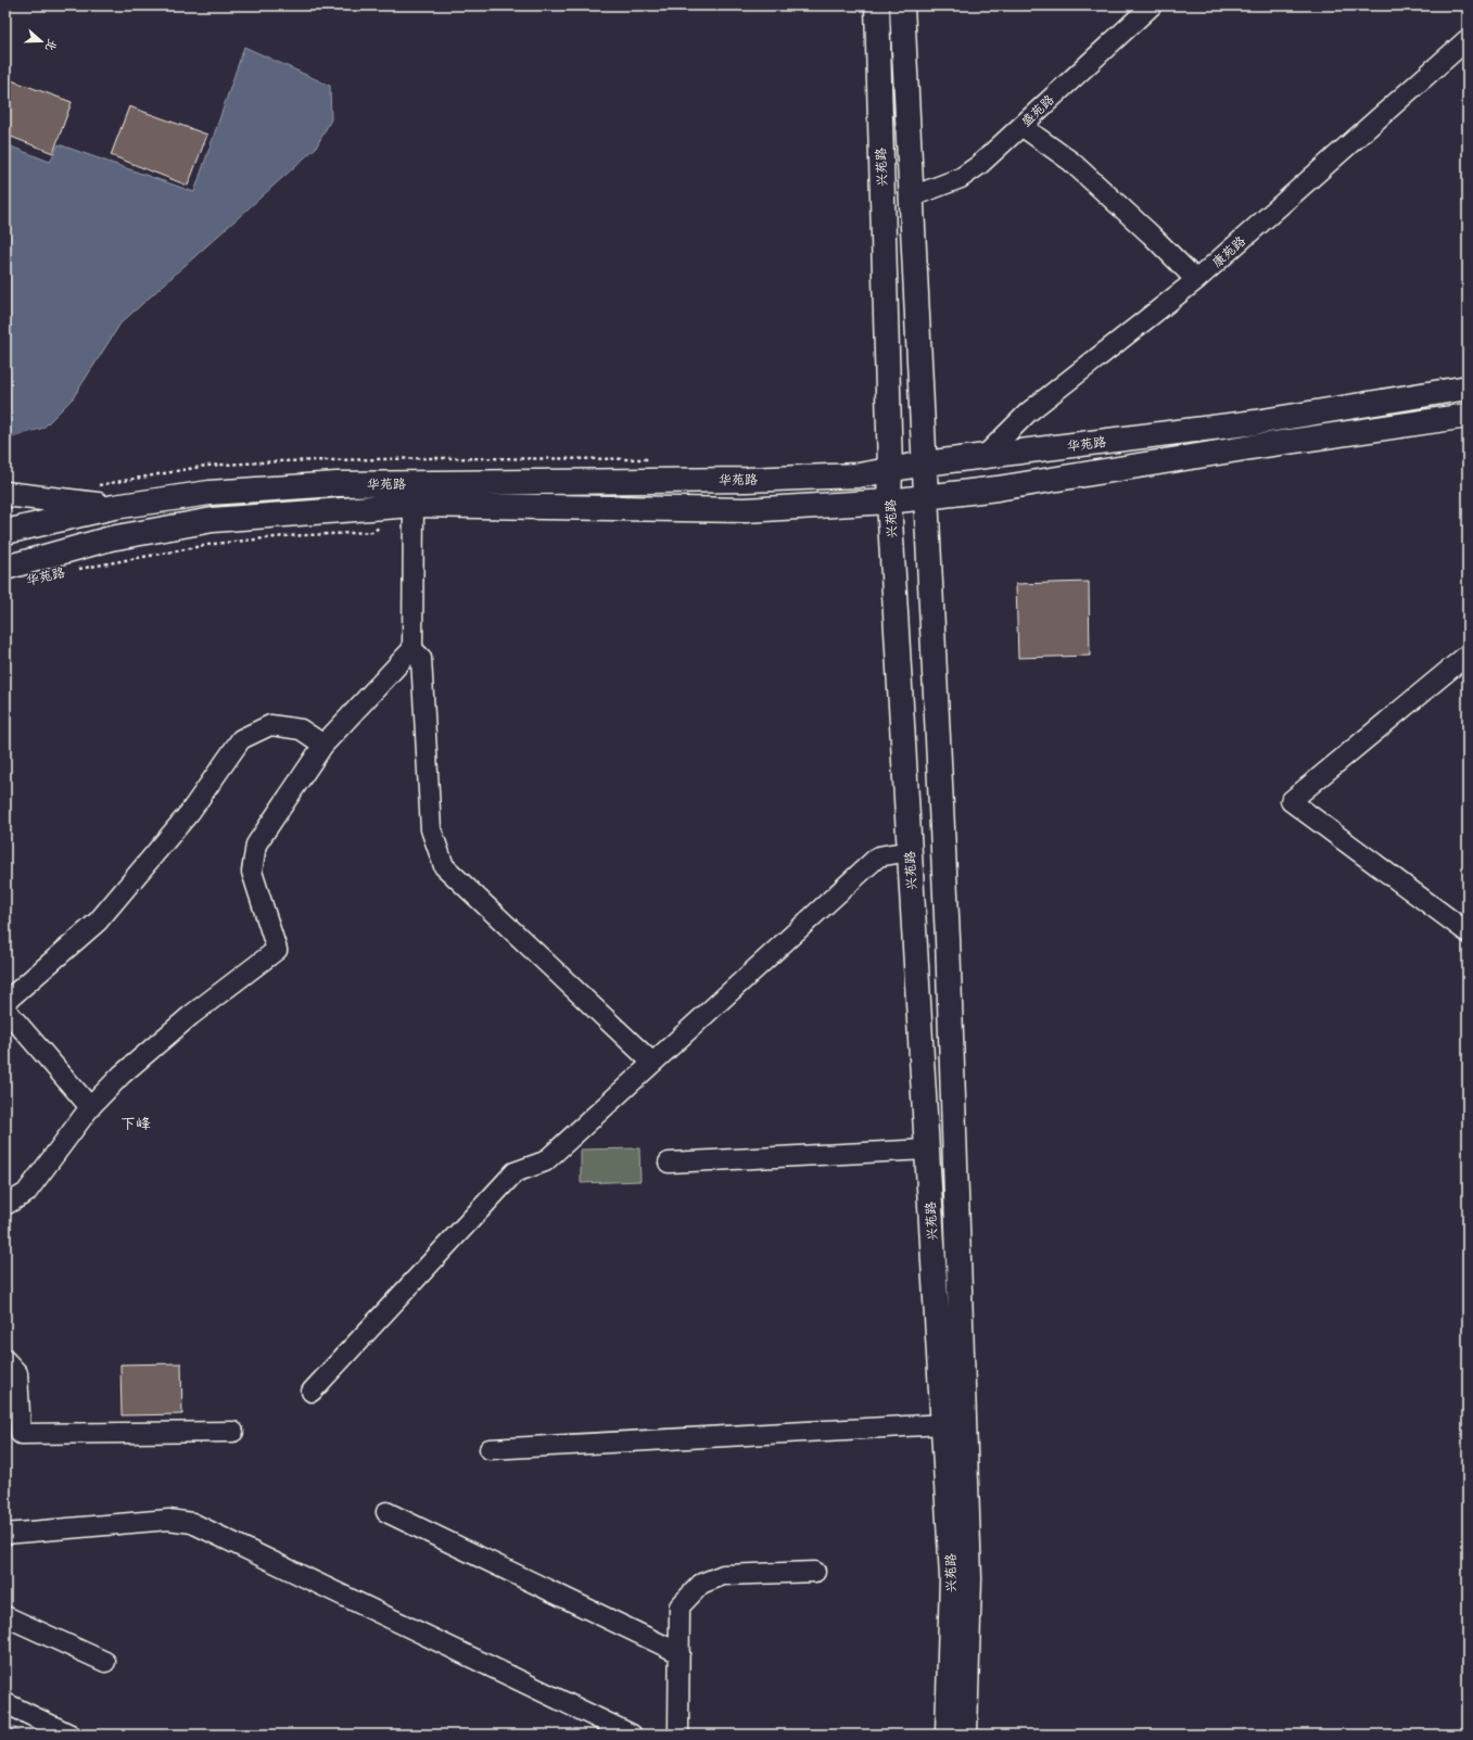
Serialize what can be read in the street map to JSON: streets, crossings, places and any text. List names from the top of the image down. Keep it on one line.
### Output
{"streets":{"main road":["兴苑路","华苑路"],"street":["盛苑路","康苑路"]},"crossings":[["盛苑路","兴苑路"],["兴苑路","华苑路"],["康苑路","华苑路"]],"districts":["下峰"],"north":"right"}
